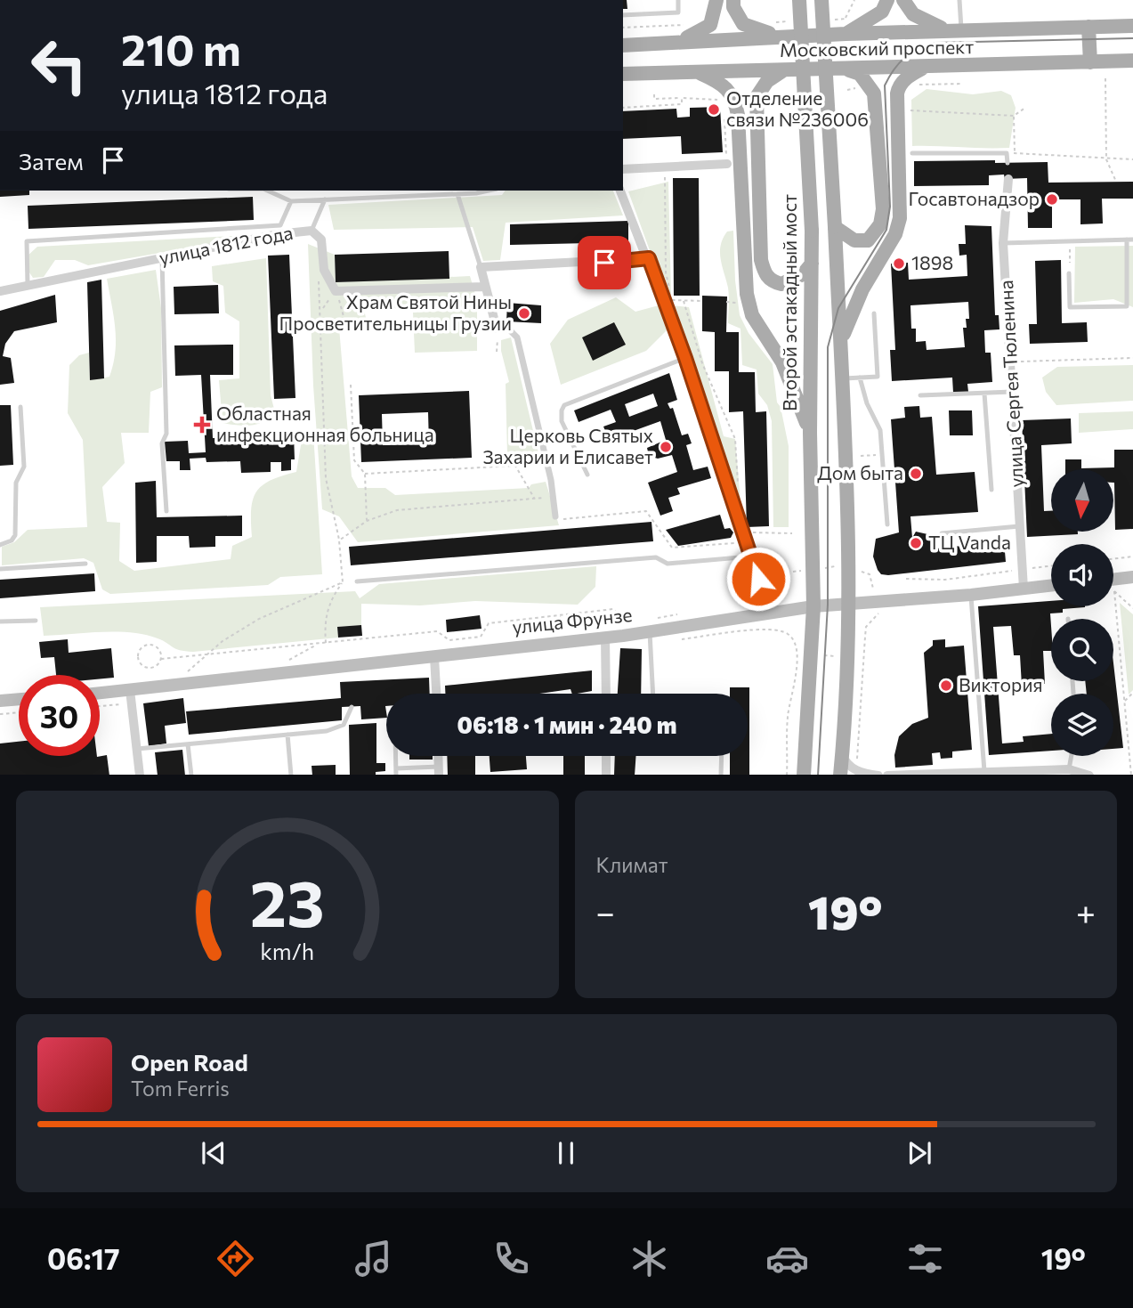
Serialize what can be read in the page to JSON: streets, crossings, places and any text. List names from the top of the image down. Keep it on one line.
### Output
{"streets":{"main road":["Московский проспект","Второй эстакадный мост","улица Фрунзе"],"street":["улица 1812 года","улица Сергея Тюленина"]},"crossings":[["Второй эстакадный мост","улица Фрунзе"],["улица Сергея Тюленина","улица Фрунзе"]],"places":{"other":["Отделение связи №236006","Госавтонадзор","1898","Храм Святой Нины Просветительницы Грузии","Церковь Святых Захарии и Елисавет","Дом быта","ТЦ Vanda","Виктория"],"health":["Областная инфекционная больница"]},"north":"bottom","page":{"turn":["210 m","улица 1812 года"],"then":"Затем","limit":"30","trip":"06:18 · 1 мин · 240 m","tile":"Климат","heat":["−","19°","+"],"song":["Open Road","Tom Ferris"],"tabs":["06:17","19°"],"gauge":["23","km/h"]}}
